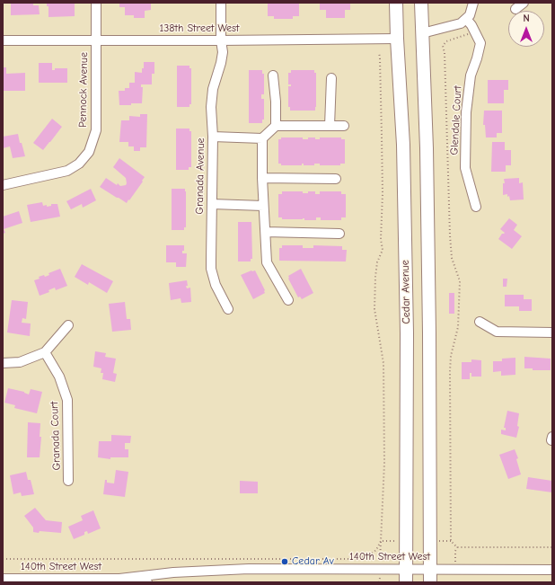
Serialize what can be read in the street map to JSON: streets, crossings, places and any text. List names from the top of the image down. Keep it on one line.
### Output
{"streets":{"highway":["Cedar Avenue"],"street":["138th Street West","Pennock Avenue","Glendale Court","Granada Avenue","Granada Court","140th Street West"]},"crossings":[["138th Street West","Pennock Avenue"],["138th Street West","Granada Avenue"],["138th Street West","Cedar Avenue"],["Cedar Avenue","140th Street West"]],"places":["Cedar Av"],"north":"top"}
